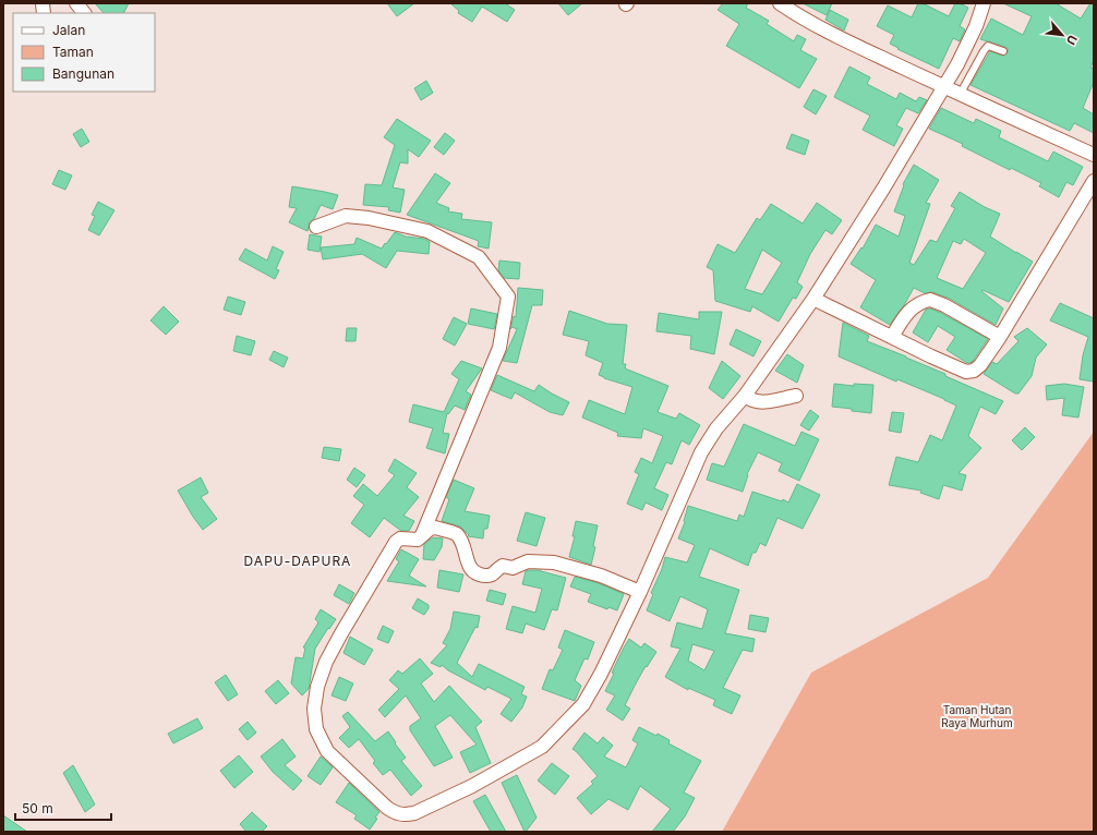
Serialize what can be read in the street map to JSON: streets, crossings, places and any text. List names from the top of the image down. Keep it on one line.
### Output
{"districts":["DAPU-DAPURA"],"parks":["Taman Hutan Raya Murhum"],"legend":["Jalan","Taman","Bangunan"],"scale_bar":"50 m","north":"bottom right"}
